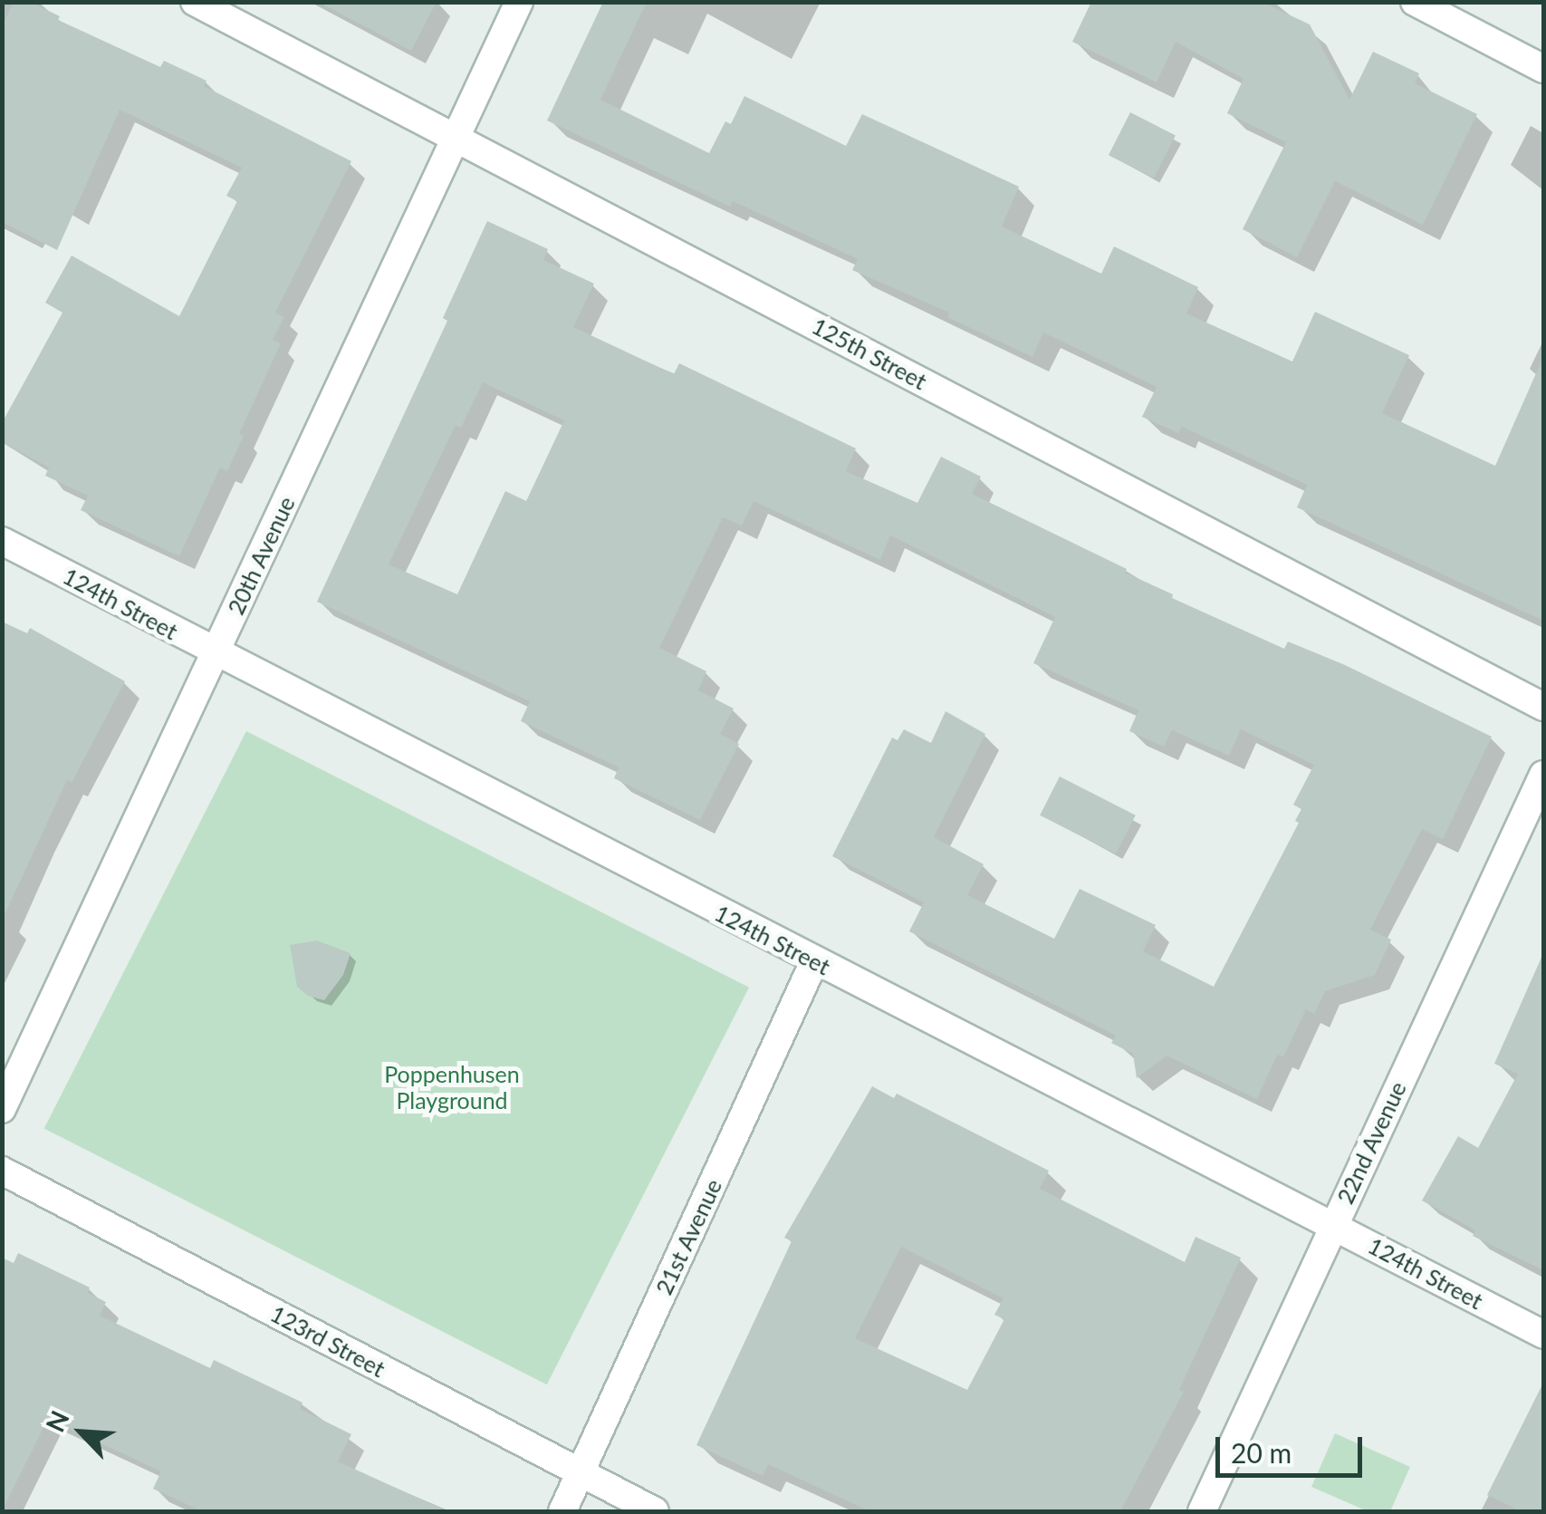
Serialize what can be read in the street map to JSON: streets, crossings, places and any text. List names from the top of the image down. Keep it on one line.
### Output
{"streets":{"street":["125th Street","20th Avenue","124th Street","22nd Avenue","21st Avenue","123rd Street"]},"crossings":[["125th Street","20th Avenue"],["20th Avenue","124th Street"],["124th Street","22nd Avenue"],["124th Street","21st Avenue"],["21st Avenue","123rd Street"]],"parks":["Poppenhusen Playground"],"scale_bar":"20 m","north":"top left"}
